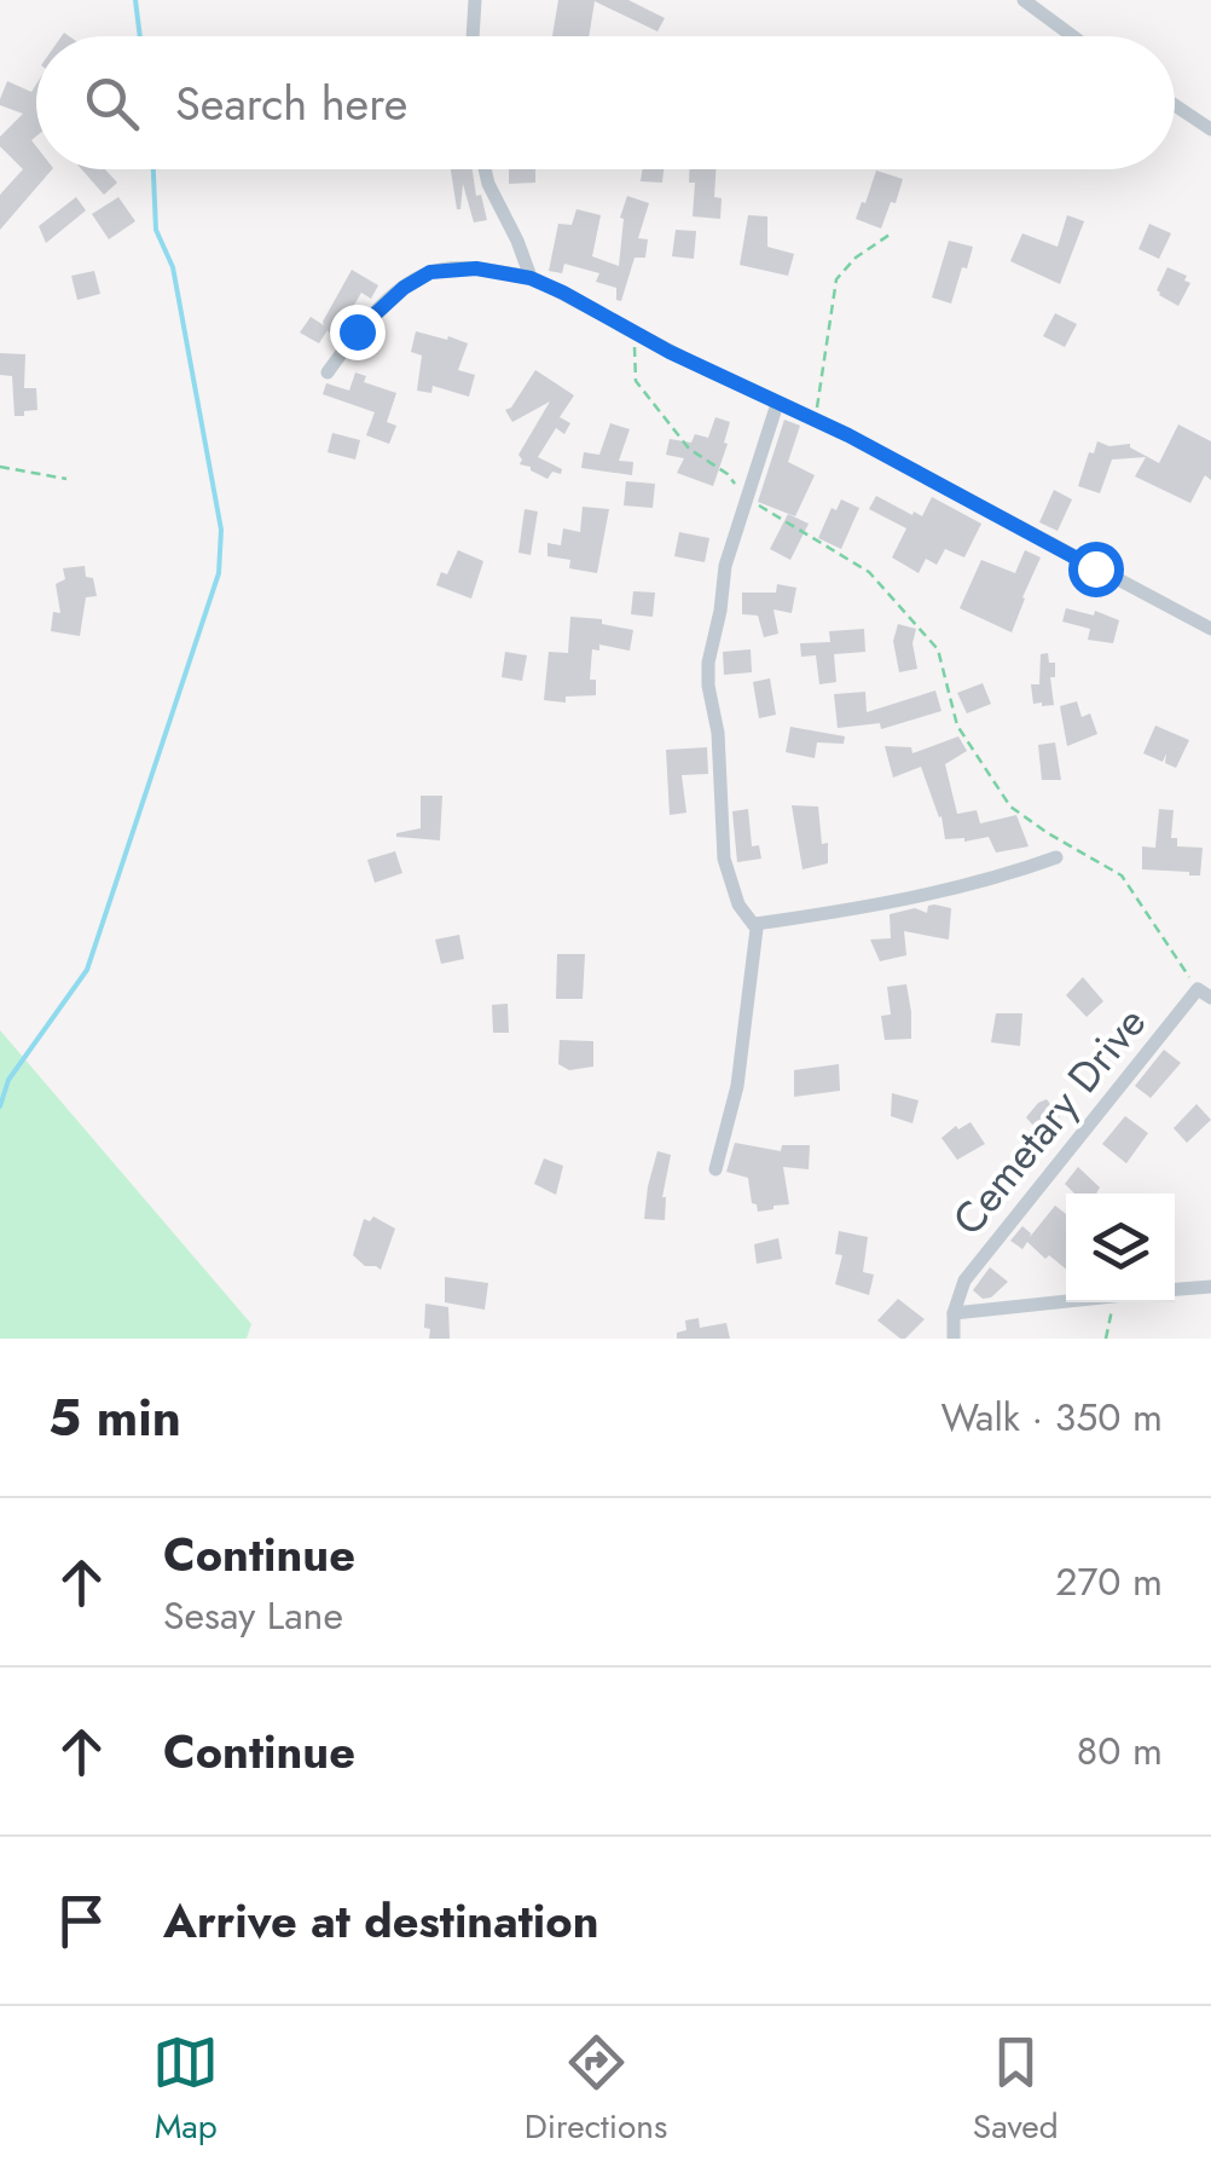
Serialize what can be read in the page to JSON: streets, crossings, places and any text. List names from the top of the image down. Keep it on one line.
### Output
{"streets":{"street":["Cemetary Drive"]},"page":{"search":"Search here","heading":["5 min","Walk · 350 m"],"list":[["Continue","Sesay Lane","270 m"],["Continue","80 m"],"Arrive at destination"],"nav":["Map","Directions","Saved"]}}
